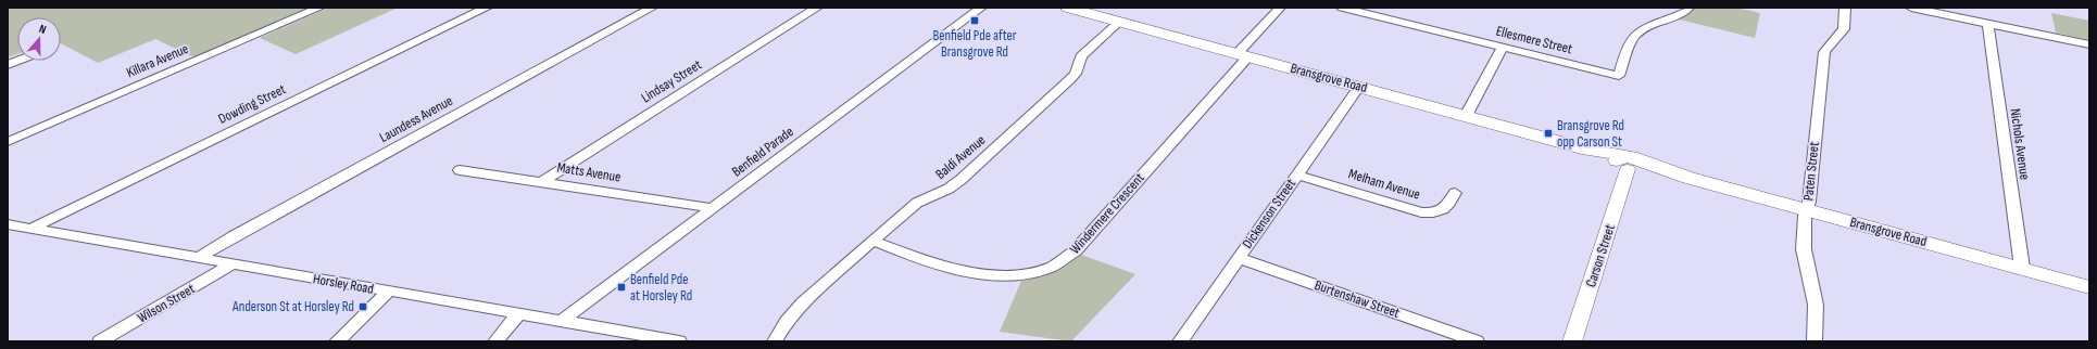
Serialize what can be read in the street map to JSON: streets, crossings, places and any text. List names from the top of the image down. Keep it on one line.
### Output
{"streets":{"main road":["Bransgrove Road"],"street":["Ellesmere Street","Killara Avenue","Lindsay Street","Dowding Street","Laundess Avenue","Nichols Avenue","Benfield Parade","Baldi Avenue","Paten Street","Matts Avenue","Melham Avenue","Windermere Crescent","Dickenson Street","Carson Street","Horsley Road","Burtenshaw Street","Wilson Street"]},"crossings":[["Bransgrove Road","Nichols Avenue"],["Bransgrove Road","Baldi Avenue"],["Bransgrove Road","Paten Street"],["Bransgrove Road","Windermere Crescent"],["Bransgrove Road","Dickenson Street"],["Bransgrove Road","Carson Street"],["Lindsay Street","Matts Avenue"],["Dowding Street","Horsley Road"],["Laundess Avenue","Horsley Road"],["Benfield Parade","Matts Avenue"],["Benfield Parade","Horsley Road"],["Baldi Avenue","Windermere Crescent"],["Melham Avenue","Dickenson Street"],["Dickenson Street","Burtenshaw Street"],["Horsley Road","Wilson Street"]],"places":{"transit":["Benfield Pde after Bransgrove Rd","Bransgrove Rd opp Carson St","Benfield Pde at Horsley Rd","Anderson St at Horsley Rd"]},"north":"top"}
